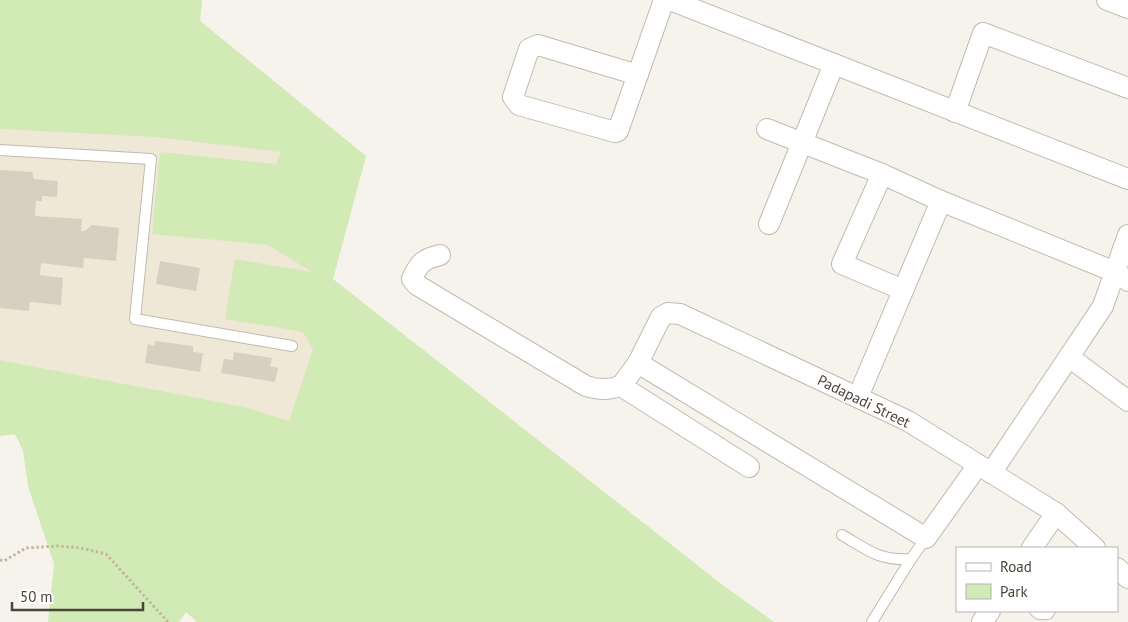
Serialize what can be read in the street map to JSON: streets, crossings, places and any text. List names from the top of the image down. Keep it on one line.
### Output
{"streets":{"street":["Padapadi Street"]},"legend":["Road","Park"],"scale_bar":"50 m"}
